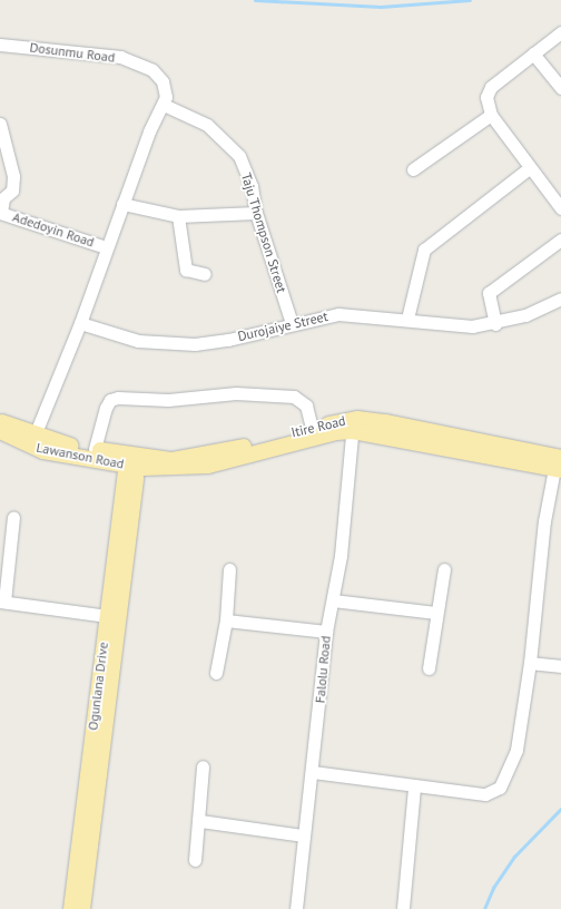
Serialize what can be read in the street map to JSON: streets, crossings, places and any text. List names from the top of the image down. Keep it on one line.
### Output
{"streets":{"main road":["Itire Road","Lawanson Road","Ogunlana Drive"],"street":["Dosunmu Road","Adedoyin Road","Taju Thompson Street","Durojaiye Street","Falolu Road"]},"crossings":[["Dosunmu Road","Taju Thompson Street"],["Taju Thompson Street","Durojaiye Street"],["Itire Road","Lawanson Road"],["Itire Road","Falolu Road"],["Itire Road","Ogunlana Drive"],["Lawanson Road","Ogunlana Drive"]]}
